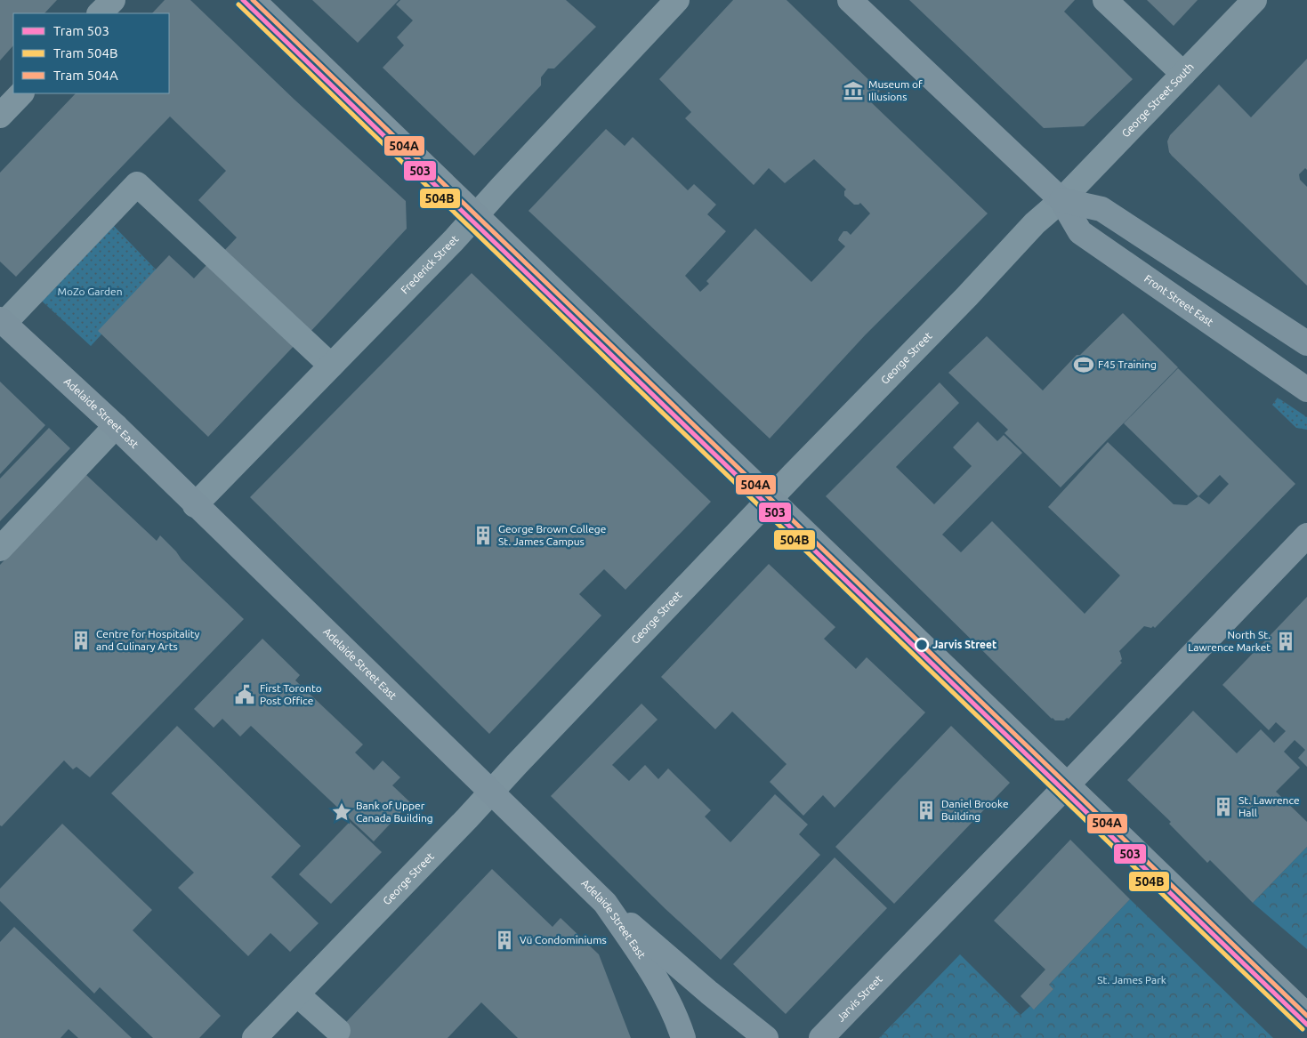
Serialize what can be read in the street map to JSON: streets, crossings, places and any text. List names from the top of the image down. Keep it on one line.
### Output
{"streets":{"main road":["Front Street East","Adelaide Street East","Jarvis Street"],"street":["George Street South","Frederick Street","George Street"]},"crossings":[["George Street South","Front Street East"],["George Street South","George Street"],["Frederick Street","Adelaide Street East"],["Front Street East","George Street"],["George Street","Adelaide Street East"]],"parks":["MoZo Garden","St. James Park"],"places":{"museum":["Museum of Illusions"],"sports":["F45 Training"],"building":["George Brown College St. James Campus","Centre for Hospitality and Culinary Arts","North St. Lawrence Market","St. Lawrence Hall","Daniel Brooke Building","Vü Condominiums"],"other":["Jarvis Street"],"public building":["First Toronto Post Office"],"place":["Bank of Upper Canada Building"]},"lines":["tram line 503","tram line 504A","tram line 504B"],"legend":["Tram 503","Tram 504B","Tram 504A"]}
